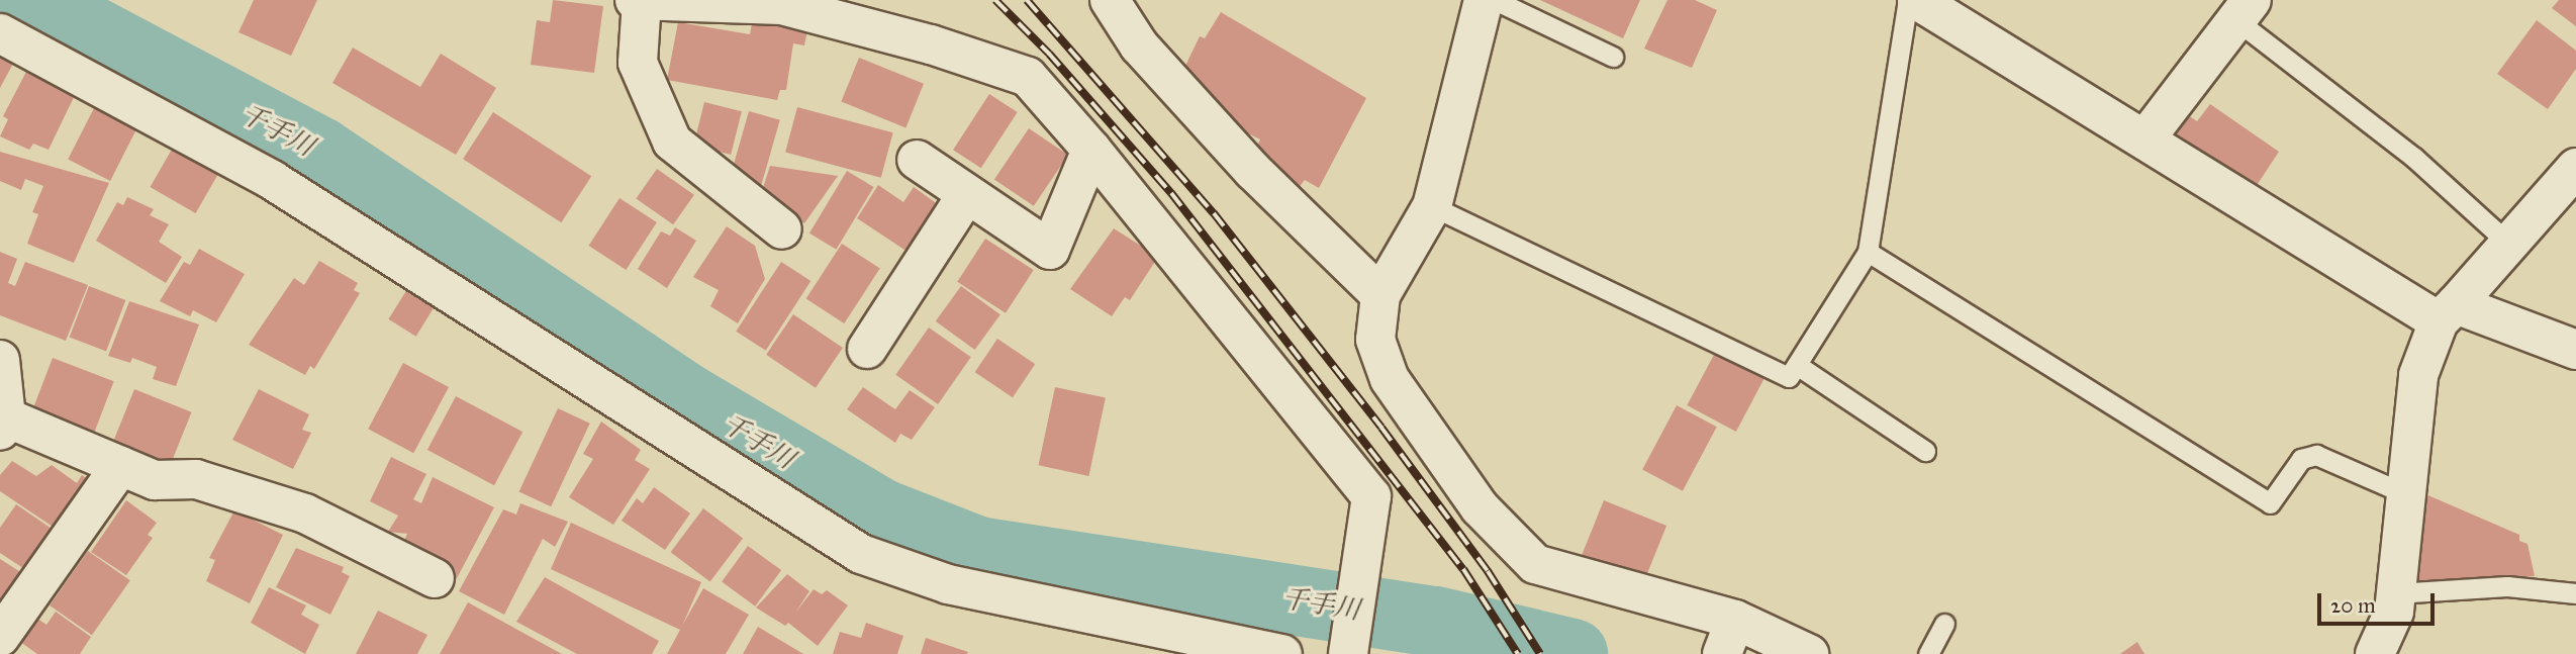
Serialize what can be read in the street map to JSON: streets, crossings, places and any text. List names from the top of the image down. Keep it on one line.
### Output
{"water":["千手川"],"scale_bar":"20 m"}
